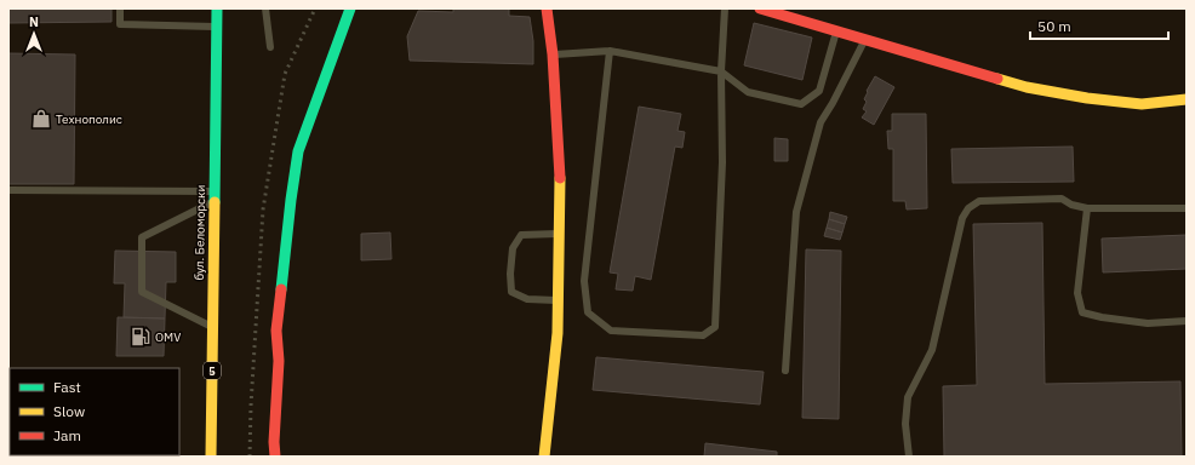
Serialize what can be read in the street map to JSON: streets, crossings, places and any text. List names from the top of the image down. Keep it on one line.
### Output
{"streets":{"street":["бул. Беломорски","5"]},"places":{"shop":["Технополис"],"fuel station":["OMV"]},"legend":["Fast","Slow","Jam"],"scale_bar":"50 m","north":"top"}
